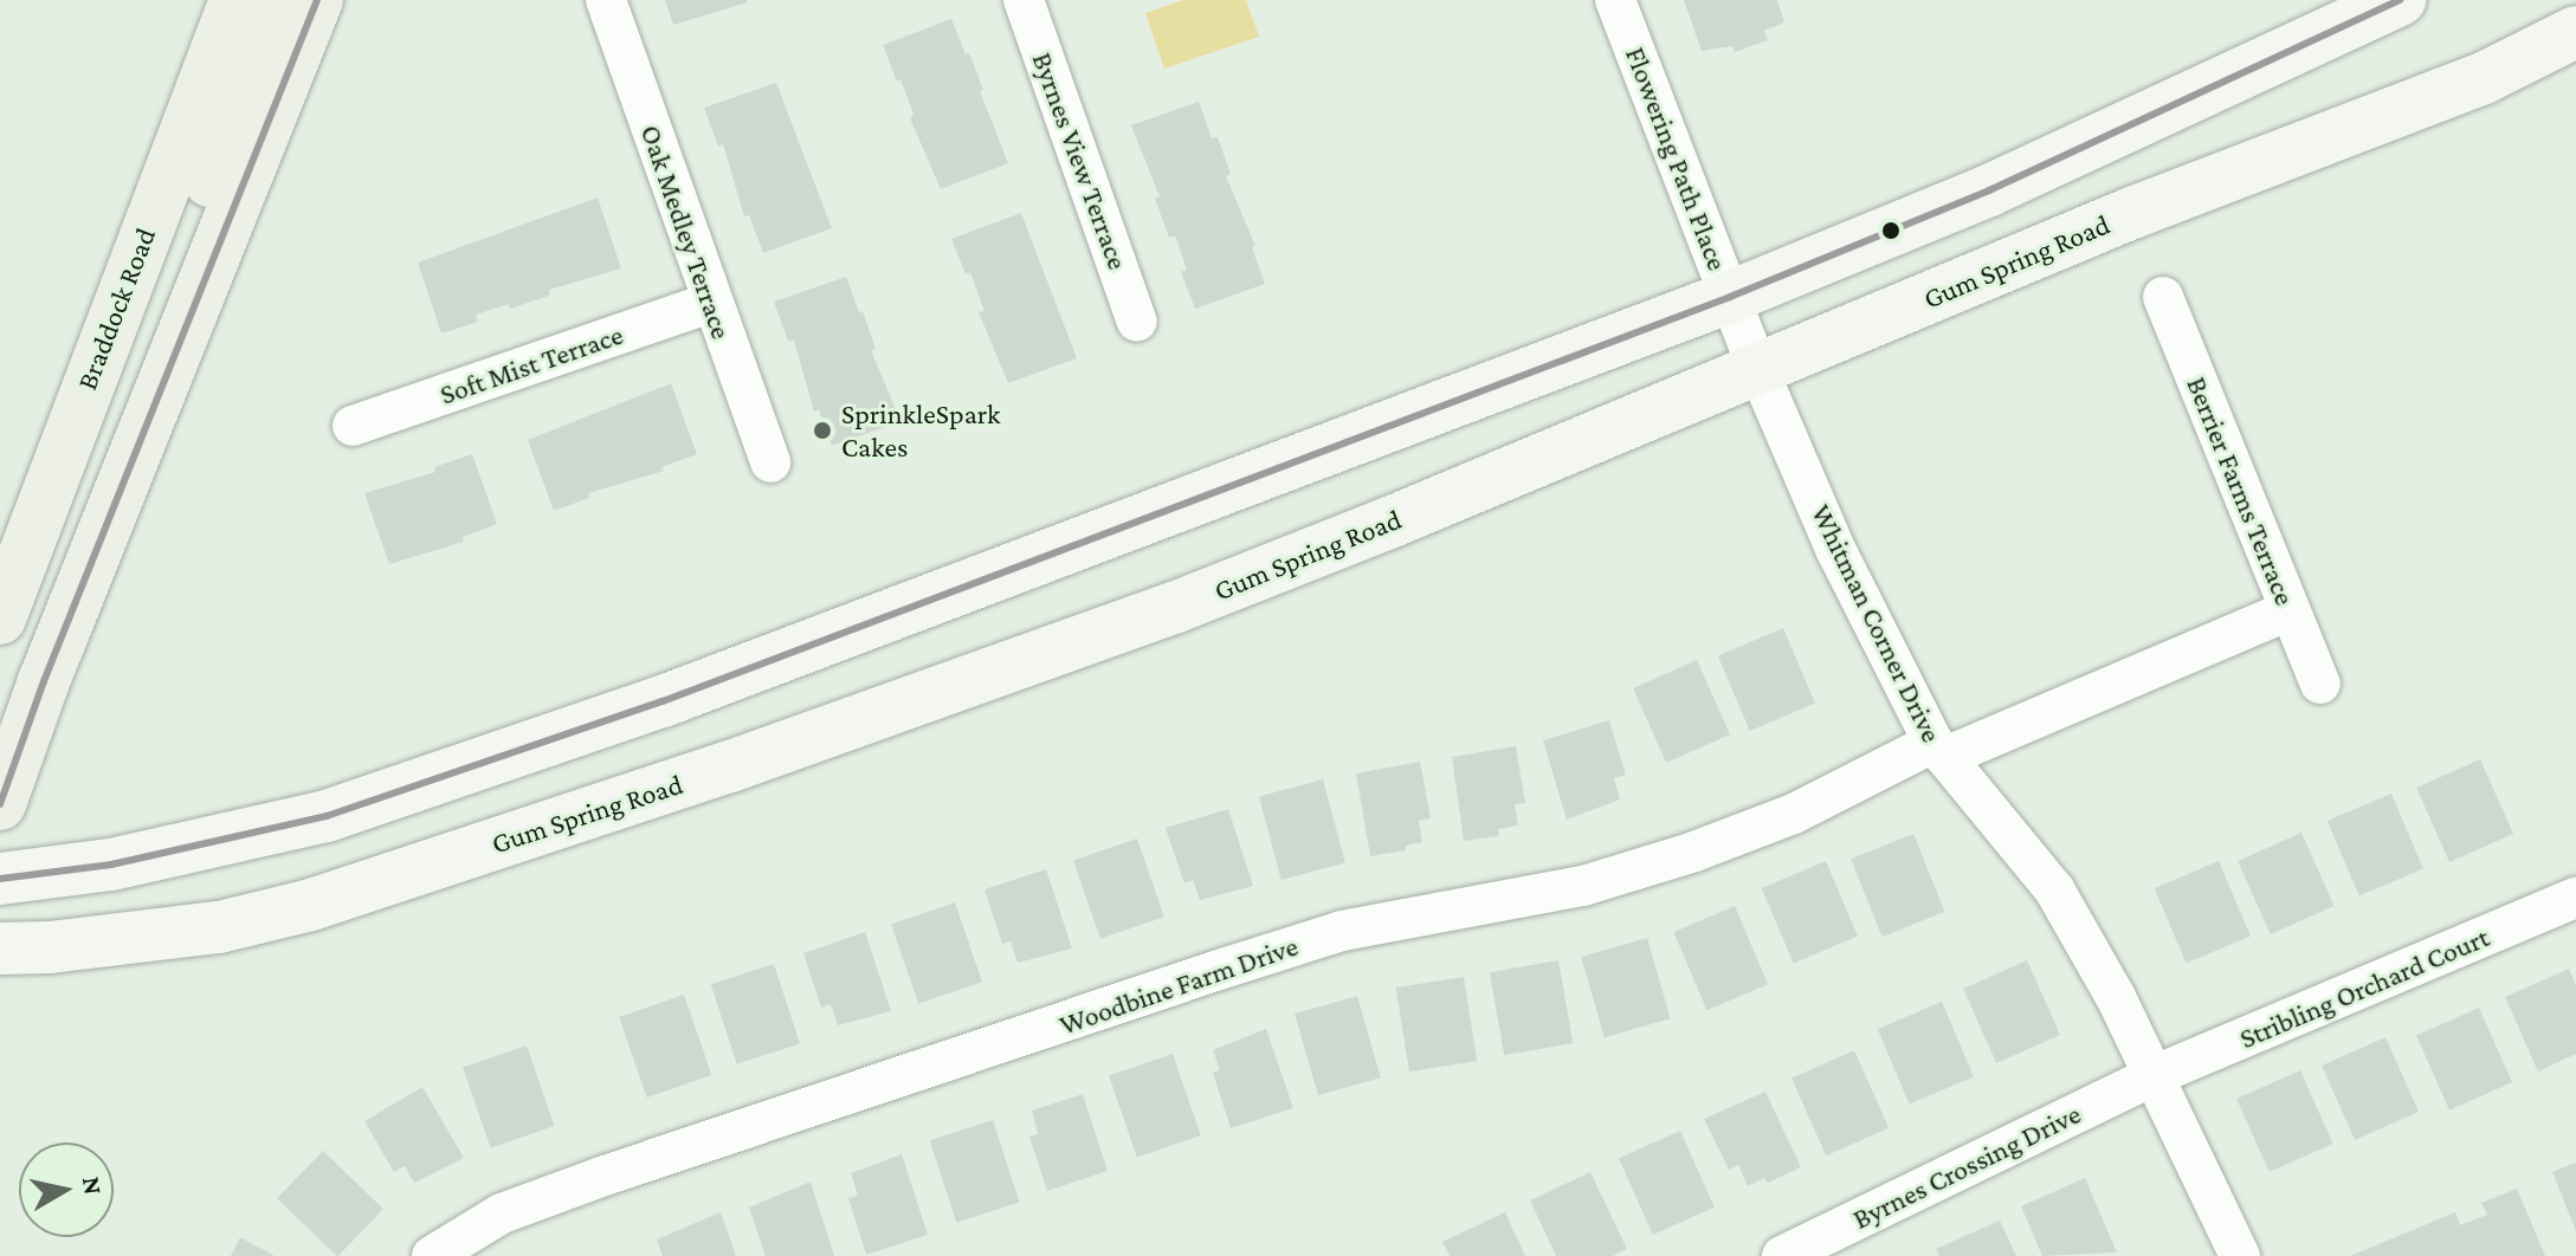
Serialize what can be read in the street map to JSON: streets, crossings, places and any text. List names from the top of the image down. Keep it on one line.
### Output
{"streets":{"main road":["Gum Spring Road","Braddock Road"],"street":["Flowering Path Place","Byrnes View Terrace","Oak Medley Terrace","Soft Mist Terrace","Berrier Farms Terrace","Whitman Corner Drive","Woodbine Farm Drive","Stribling Orchard Court","Byrnes Crossing Drive"]},"crossings":[["Flowering Path Place","Gum Spring Road"],["Flowering Path Place","Whitman Corner Drive"],["Oak Medley Terrace","Soft Mist Terrace"],["Gum Spring Road","Whitman Corner Drive"],["Berrier Farms Terrace","Woodbine Farm Drive"],["Whitman Corner Drive","Woodbine Farm Drive"],["Whitman Corner Drive","Stribling Orchard Court"],["Whitman Corner Drive","Byrnes Crossing Drive"],["Stribling Orchard Court","Byrnes Crossing Drive"]],"places":["SprinkleSpark Cakes"],"north":"right"}
